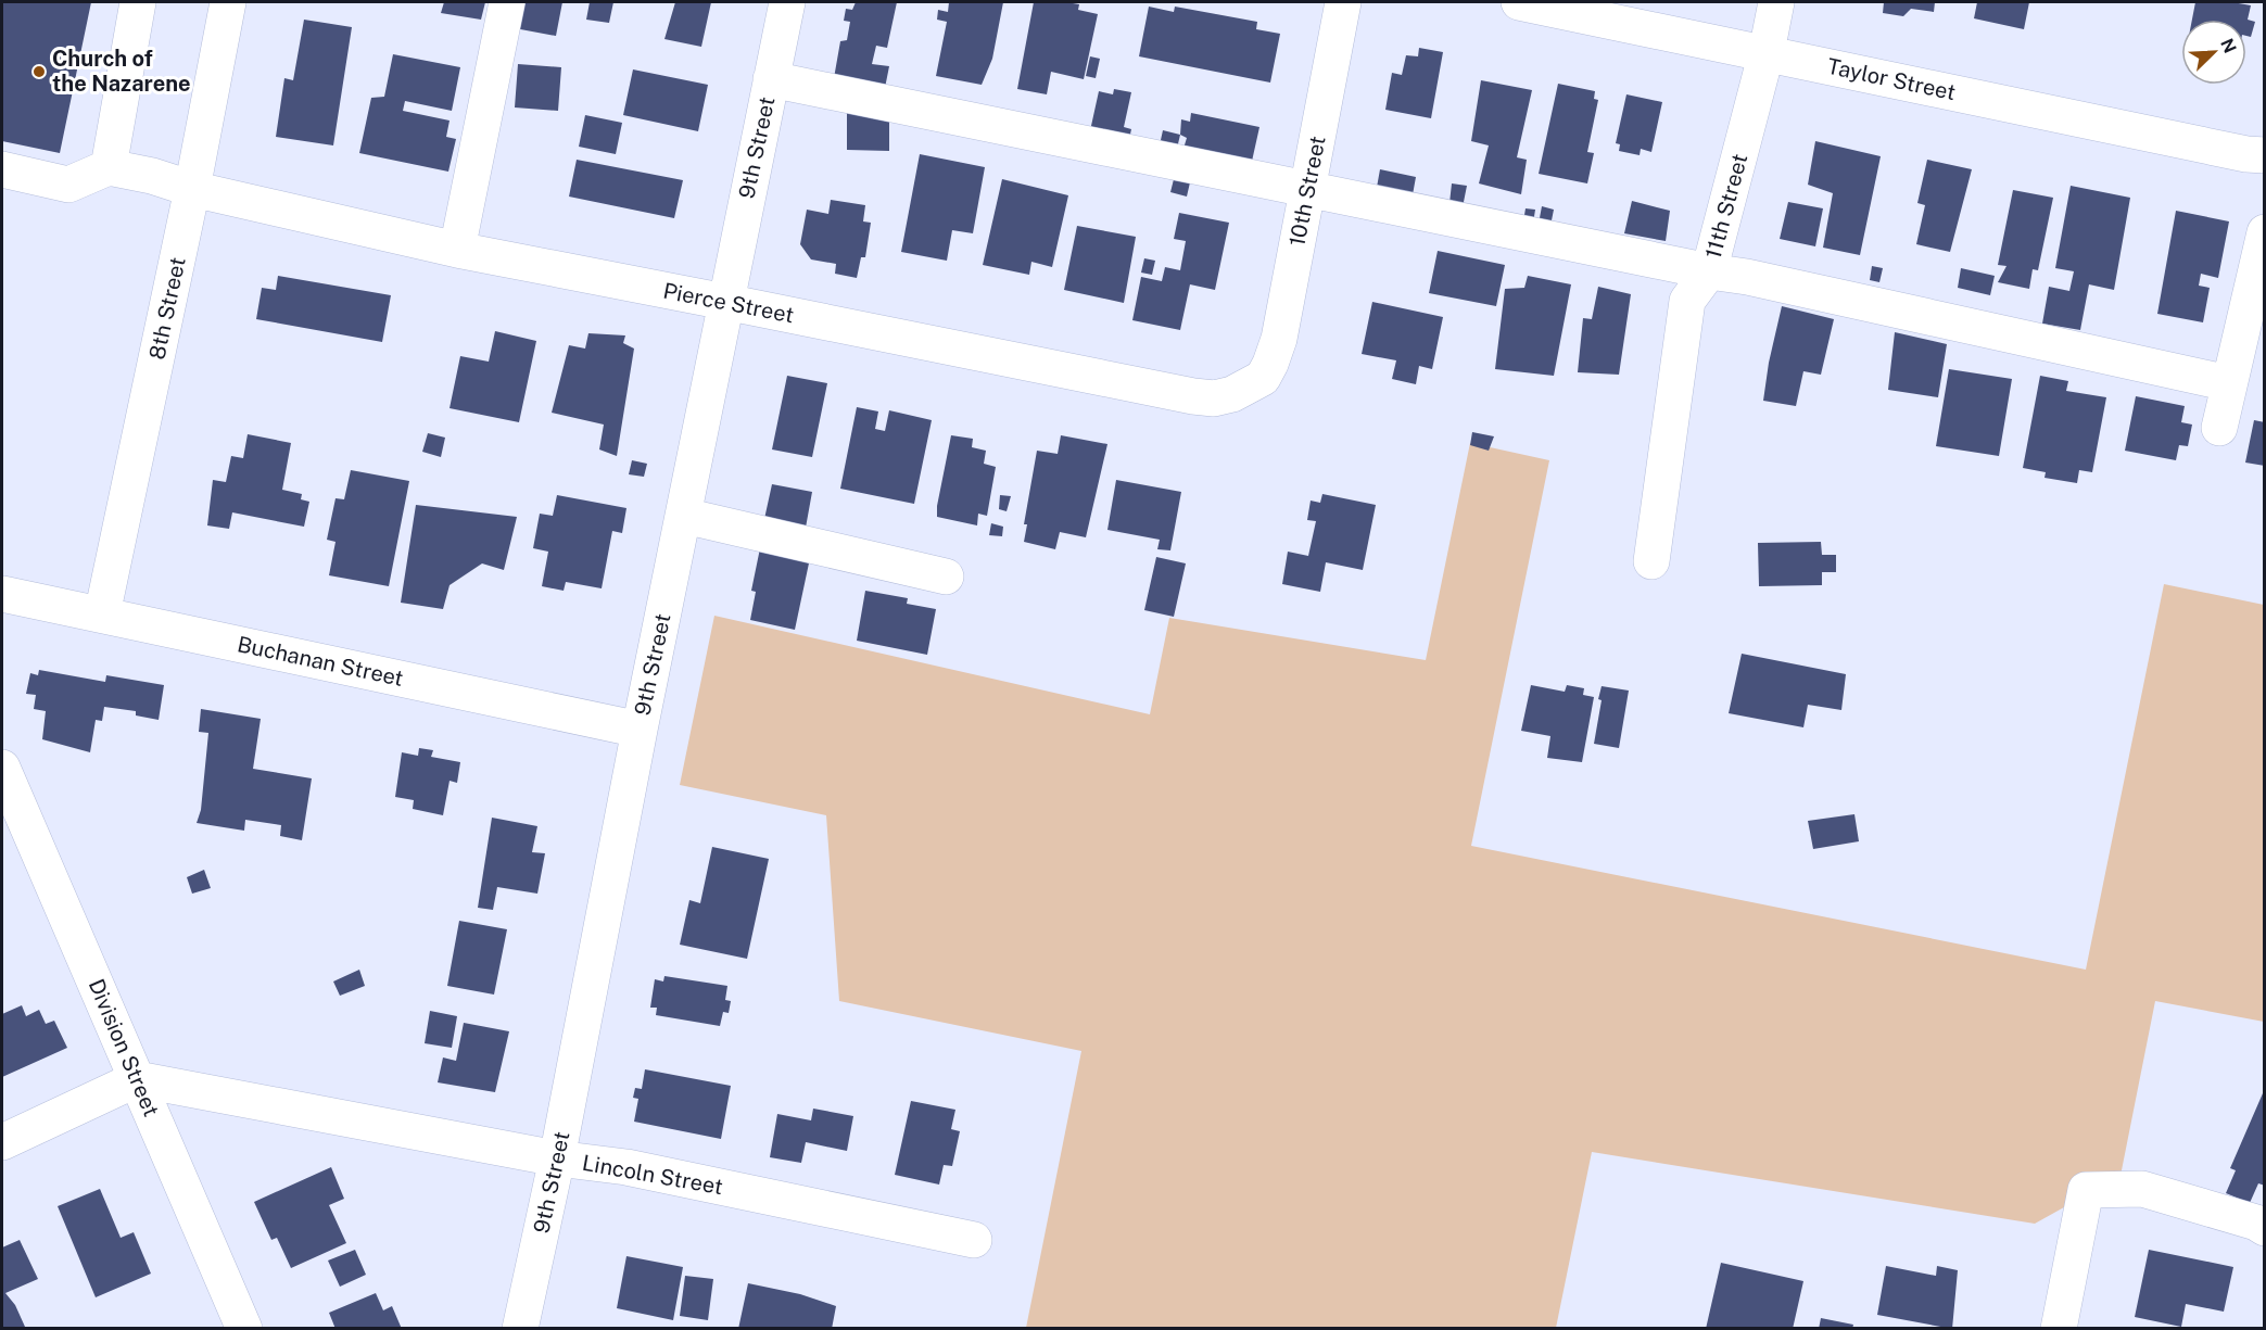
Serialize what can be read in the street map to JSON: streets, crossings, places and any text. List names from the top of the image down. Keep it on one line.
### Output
{"streets":{"street":["Taylor Street","9th Street","10th Street","11th Street","Pierce Street","8th Street","Buchanan Street","Division Street","Lincoln Street"]},"crossings":[["Taylor Street","11th Street"],["9th Street","Pierce Street"],["9th Street","Buchanan Street"],["9th Street","Lincoln Street"],["10th Street","Pierce Street"],["Pierce Street","8th Street"],["8th Street","Buchanan Street"],["Division Street","Lincoln Street"]],"places":["Church of the Nazarene"],"north":"top right"}
